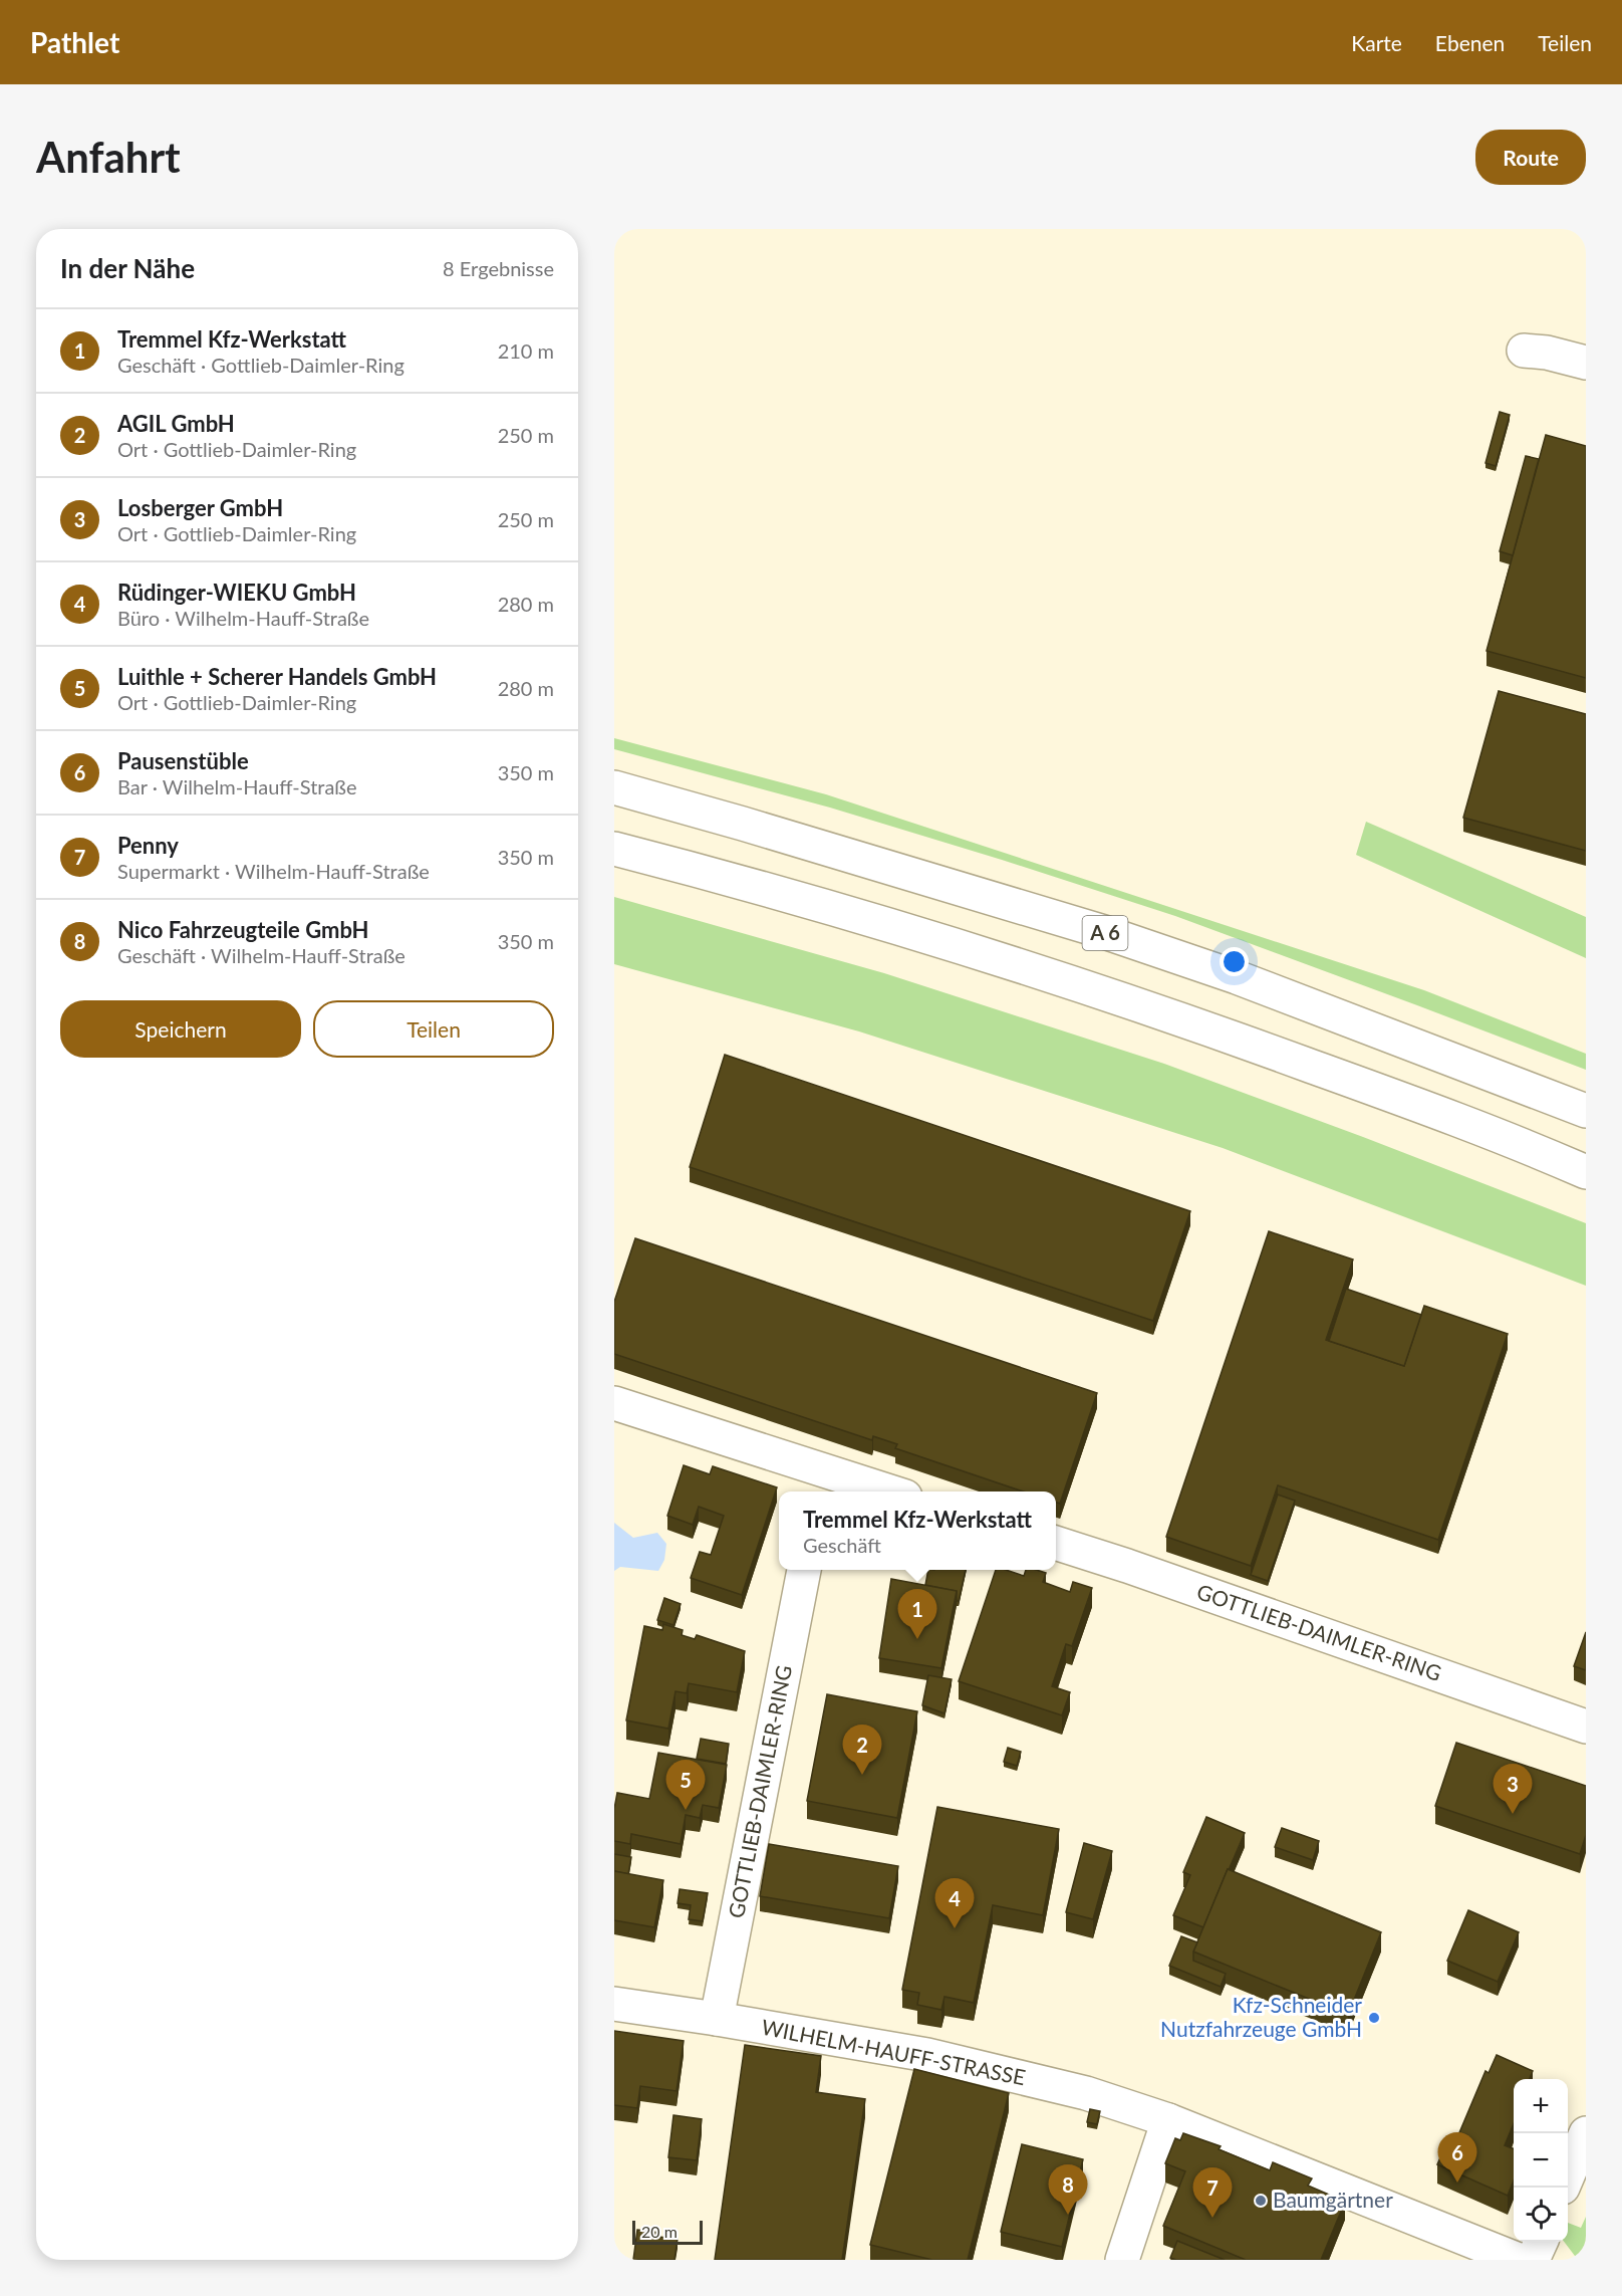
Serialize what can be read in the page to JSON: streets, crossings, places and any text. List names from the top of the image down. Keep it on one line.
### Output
{"streets":{"main road":["A 6","GOTTLIEB-DAIMLER-RING","WILHELM-HAUFF-STRASSE"]},"crossings":[["GOTTLIEB-DAIMLER-RING","WILHELM-HAUFF-STRASSE"]],"places":["Kfz-Schneider Nutzfahrzeuge GmbH","Baumgärtner"],"scale_bar":"20 m","page":{"header":"Pathlet","nav":["Karte","Ebenen","Teilen"],"buttons":["Route",["Speichern","Teilen"]],"title":"Anfahrt","heading":["In der Nähe","8 Ergebnisse"],"list":[{"mark":"1","name":"Tremmel Kfz-Werkstatt","note":"Geschäft · Gottlieb-Daimler-Ring","value":"210 m"},{"mark":"2","name":"AGIL GmbH","note":"Ort · Gottlieb-Daimler-Ring","value":"250 m"},{"mark":"3","name":"Losberger GmbH","note":"Ort · Gottlieb-Daimler-Ring","value":"250 m"},{"mark":"4","name":"Rüdinger-WIEKU GmbH","note":"Büro · Wilhelm-Hauff-Straße","value":"280 m"},{"mark":"5","name":"Luithle + Scherer Handels GmbH","note":"Ort · Gottlieb-Daimler-Ring","value":"280 m"},{"mark":"6","name":"Pausenstüble","note":"Bar · Wilhelm-Hauff-Straße","value":"350 m"},{"mark":"7","name":"Penny","note":"Supermarkt · Wilhelm-Hauff-Straße","value":"350 m"},{"mark":"8","name":"Nico Fahrzeugteile GmbH","note":"Geschäft · Wilhelm-Hauff-Straße","value":"350 m"}],"popup":["Tremmel Kfz-Werkstatt","Geschäft"],"pins":["1","2","5","3","4","6","8","7"],"map_buttons":["+","−"],"scale":"20 m"}}
